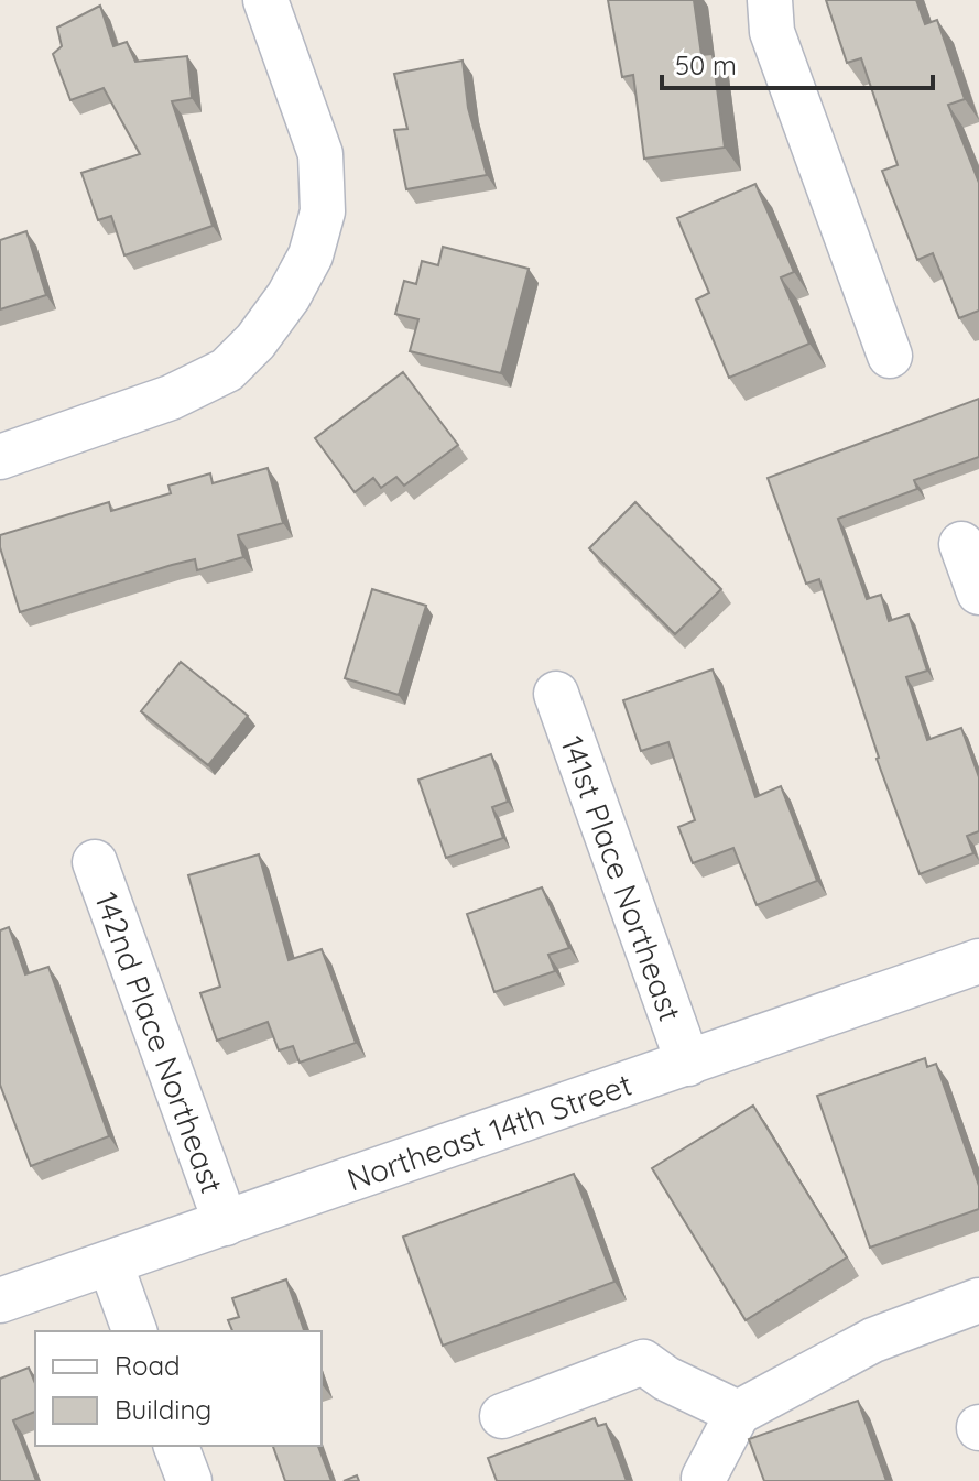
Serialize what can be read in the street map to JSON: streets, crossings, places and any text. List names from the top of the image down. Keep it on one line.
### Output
{"streets":{"street":["141st Place Northeast","142nd Place Northeast","Northeast 14th Street"]},"crossings":[["141st Place Northeast","Northeast 14th Street"],["142nd Place Northeast","Northeast 14th Street"]],"legend":["Road","Building"],"scale_bar":"50 m"}
